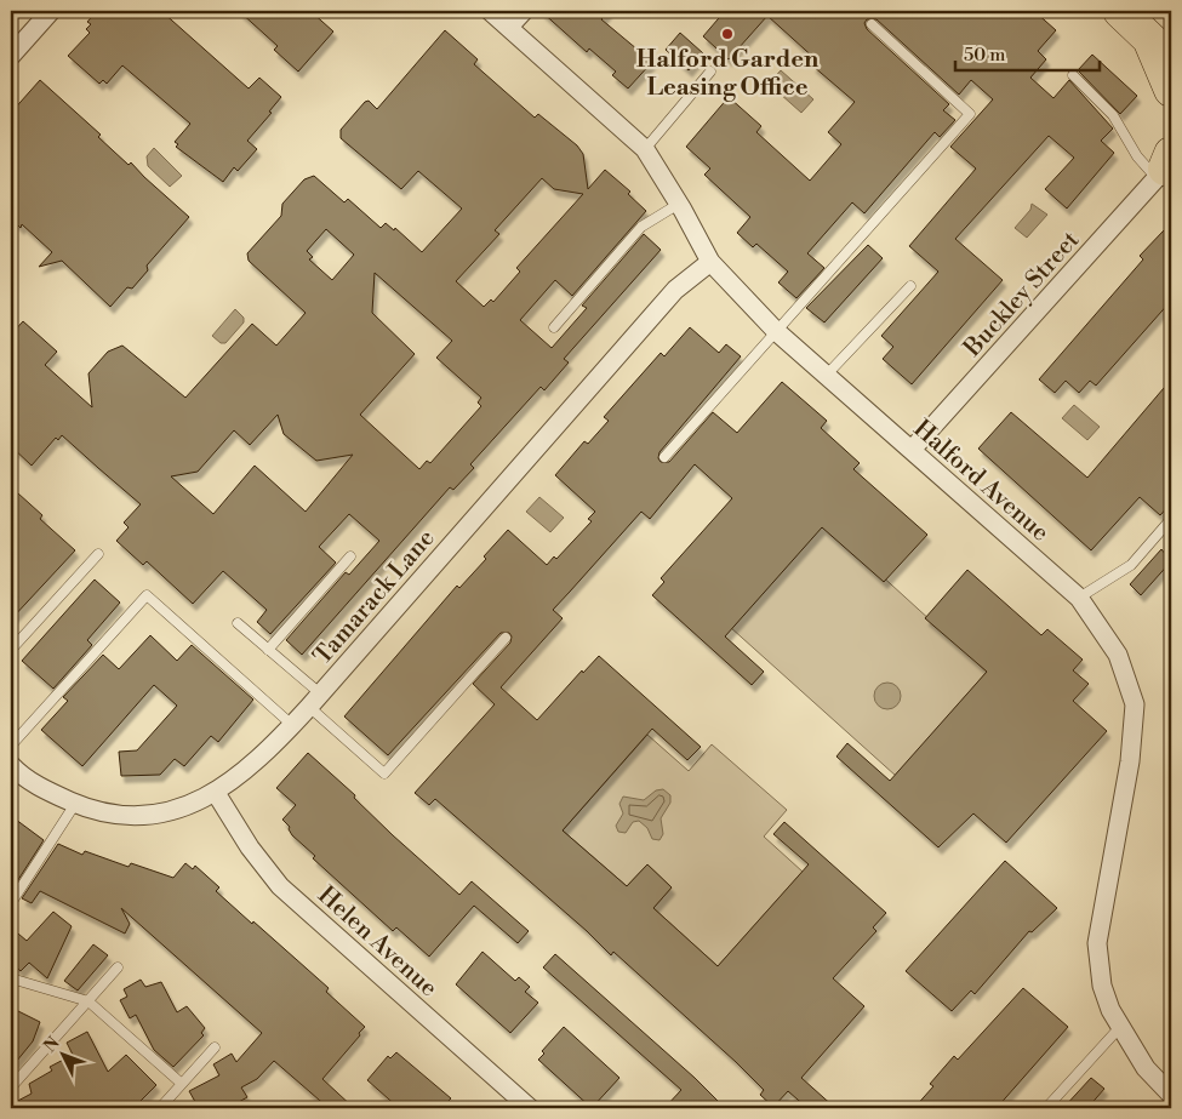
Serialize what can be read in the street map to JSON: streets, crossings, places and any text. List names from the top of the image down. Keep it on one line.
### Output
{"streets":{"street":["Buckley Street","Halford Avenue","Tamarack Lane","Helen Avenue"]},"crossings":[["Buckley Street","Halford Avenue"],["Halford Avenue","Tamarack Lane"],["Tamarack Lane","Helen Avenue"]],"places":["Halford Garden Leasing Office"],"scale_bar":"50 m","north":"top left"}
